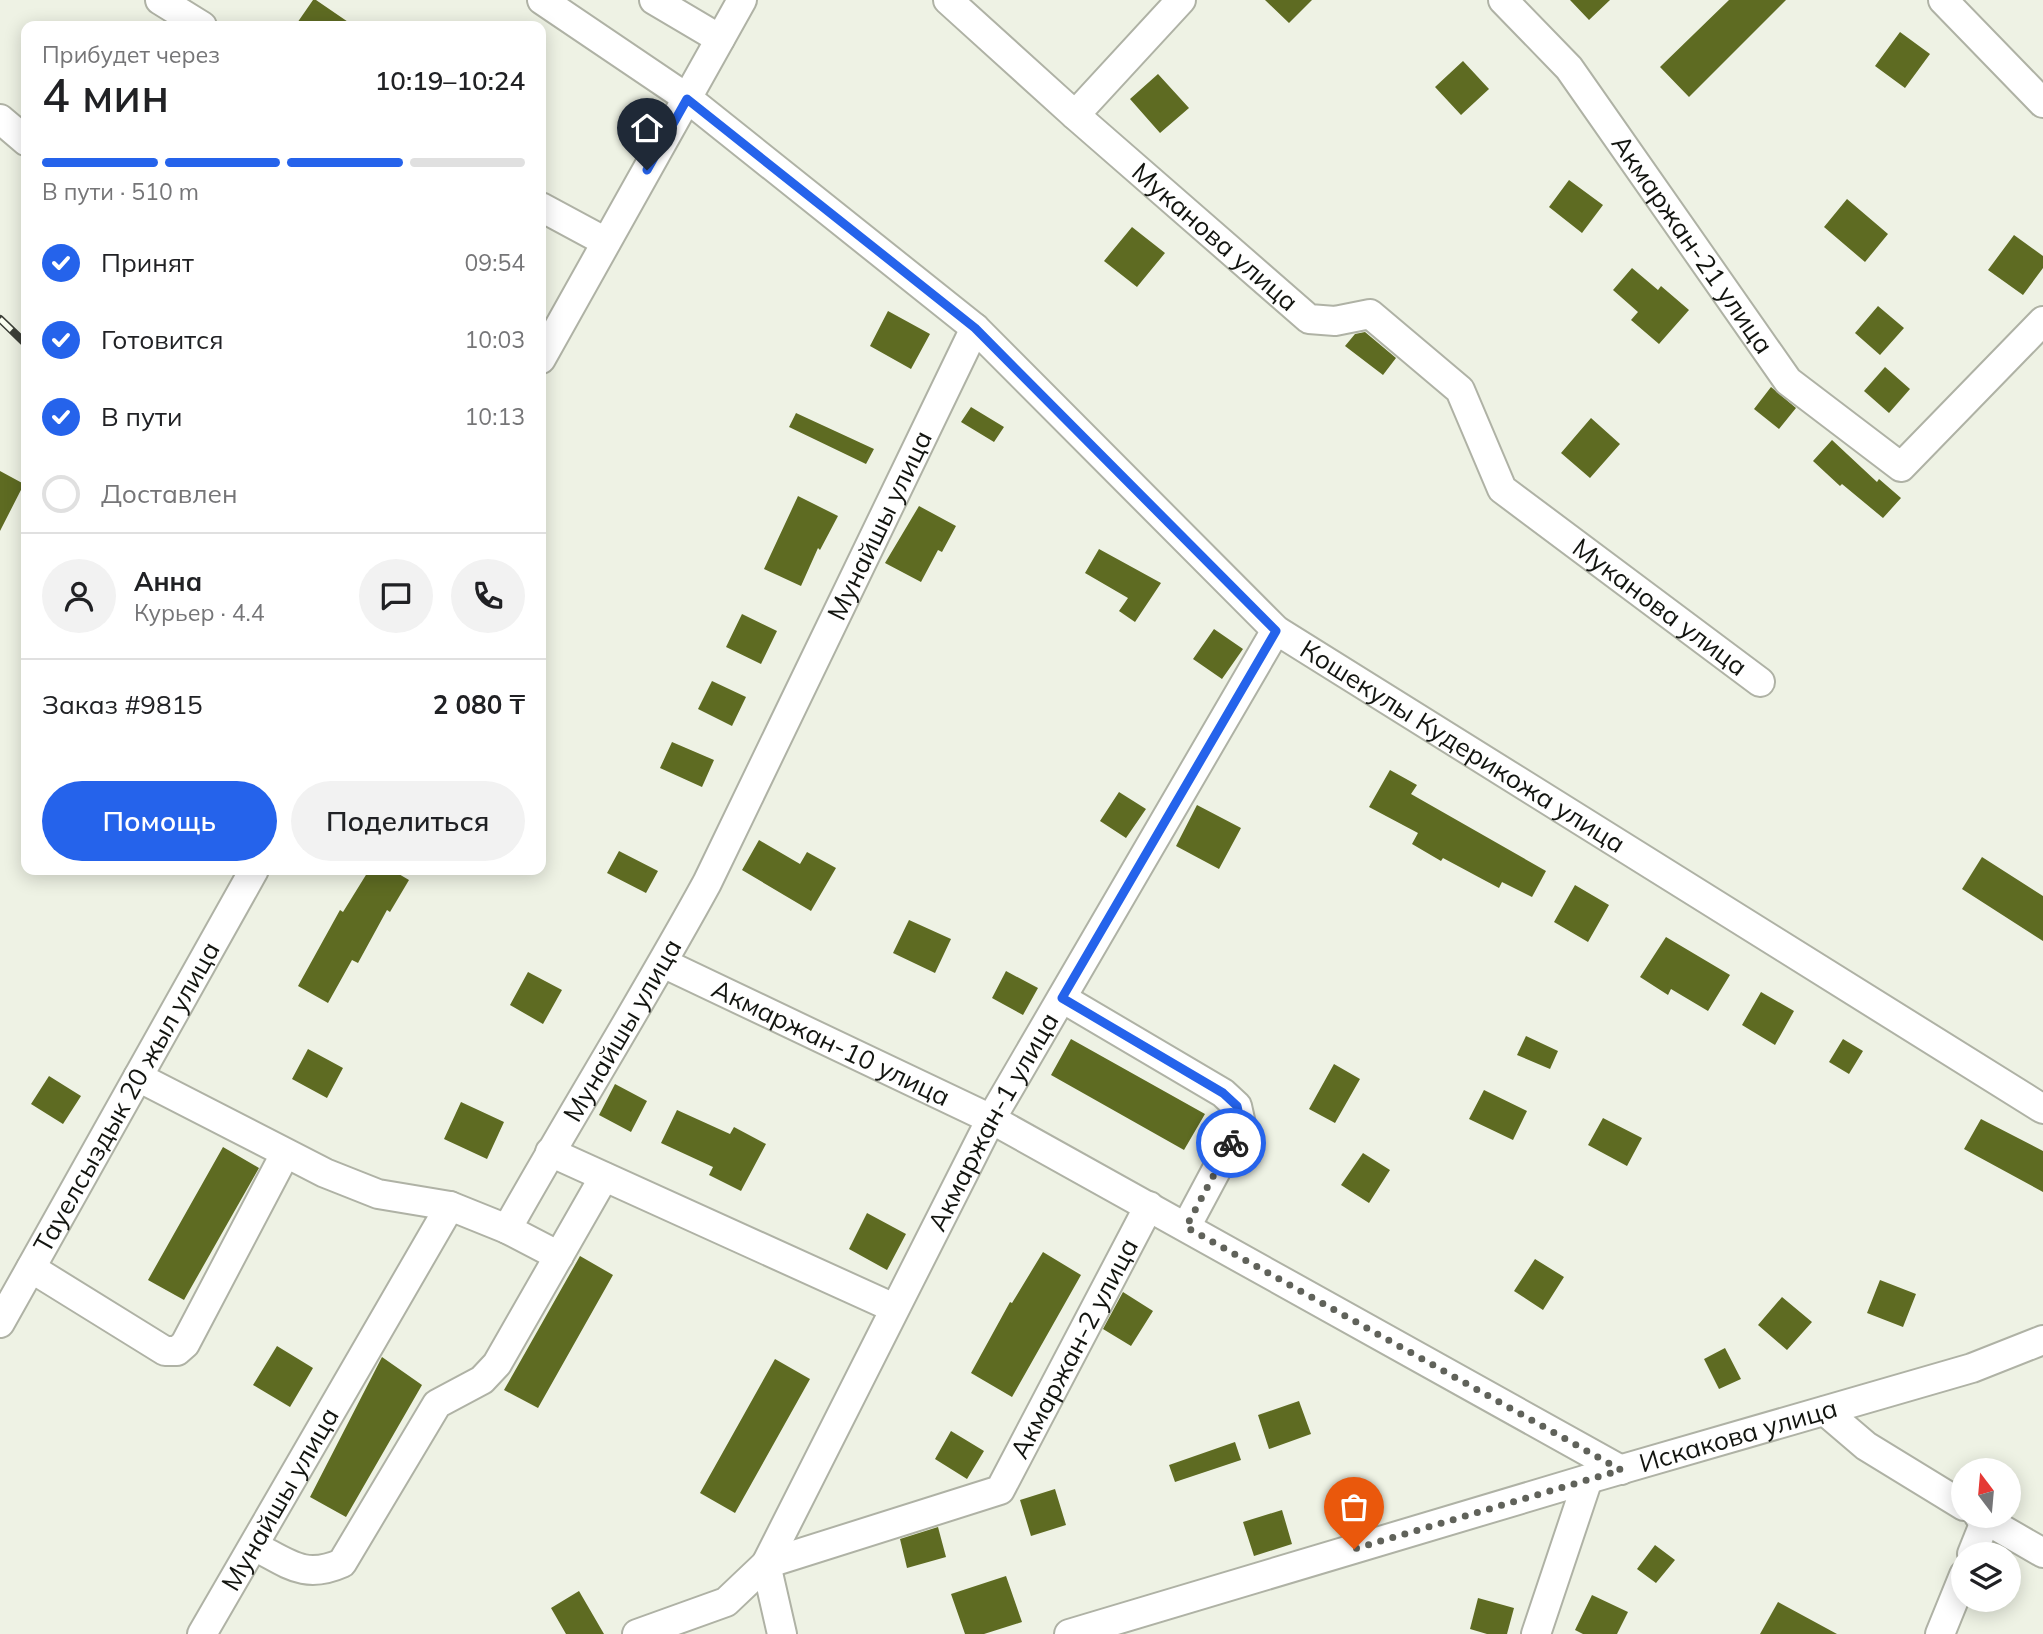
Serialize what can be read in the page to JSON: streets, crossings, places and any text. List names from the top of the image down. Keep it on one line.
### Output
{"streets":{"street":["Муканова улица","Акмаржан-21 улица","Мунайшы улица","Кошекулы Кудерикожа улица","Акмаржан-10 улица","Тауелсыздык 20 жыл улица","Акмаржан-1 улица","Акмаржан-2 улица","Искакова улица"]},"crossings":[["Мунайшы улица","Кошекулы Кудерикожа улица"],["Мунайшы улица","Акмаржан-10 улица"],["Кошекулы Кудерикожа улица","Акмаржан-1 улица"],["Акмаржан-10 улица","Акмаржан-1 улица"],["Акмаржан-10 улица","Акмаржан-2 улица"],["Акмаржан-10 улица","Искакова улица"],["Акмаржан-1 улица","Акмаржан-2 улица"]],"north":"top","page":{"heading":["4 мин","Прибудет через","10:19–10:24"],"panel":["Анна","Курьер · 4.4","Заказ #9815","2 080 ₸"],"bar":"В пути · 510 m","list":[["Принят","09:54"],["Готовится","10:03"],["В пути","10:13"],"Доставлен"],"buttons":["Помощь","Поделиться"]}}
